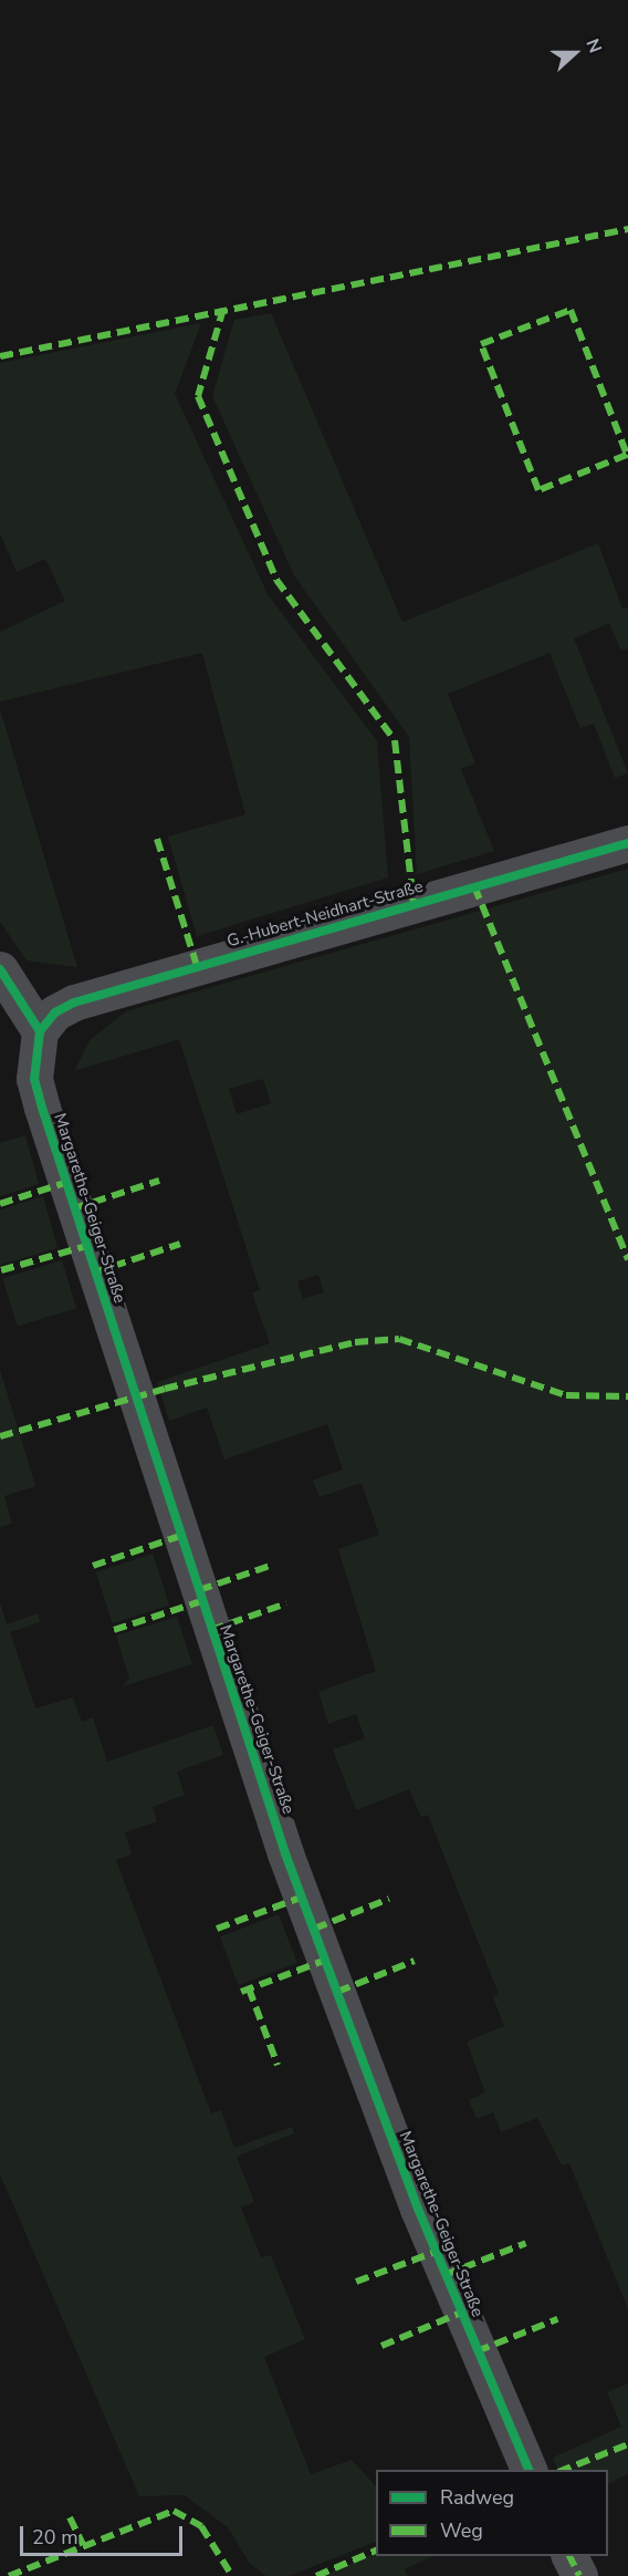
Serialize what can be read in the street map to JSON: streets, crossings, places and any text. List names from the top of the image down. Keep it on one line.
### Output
{"streets":{"street":["G.-Hubert-Neidhart-Straße","Margarethe-Geiger-Straße"]},"crossings":[["G.-Hubert-Neidhart-Straße","Margarethe-Geiger-Straße"]],"legend":["Radweg","Weg"],"scale_bar":"20 m","north":"right"}
